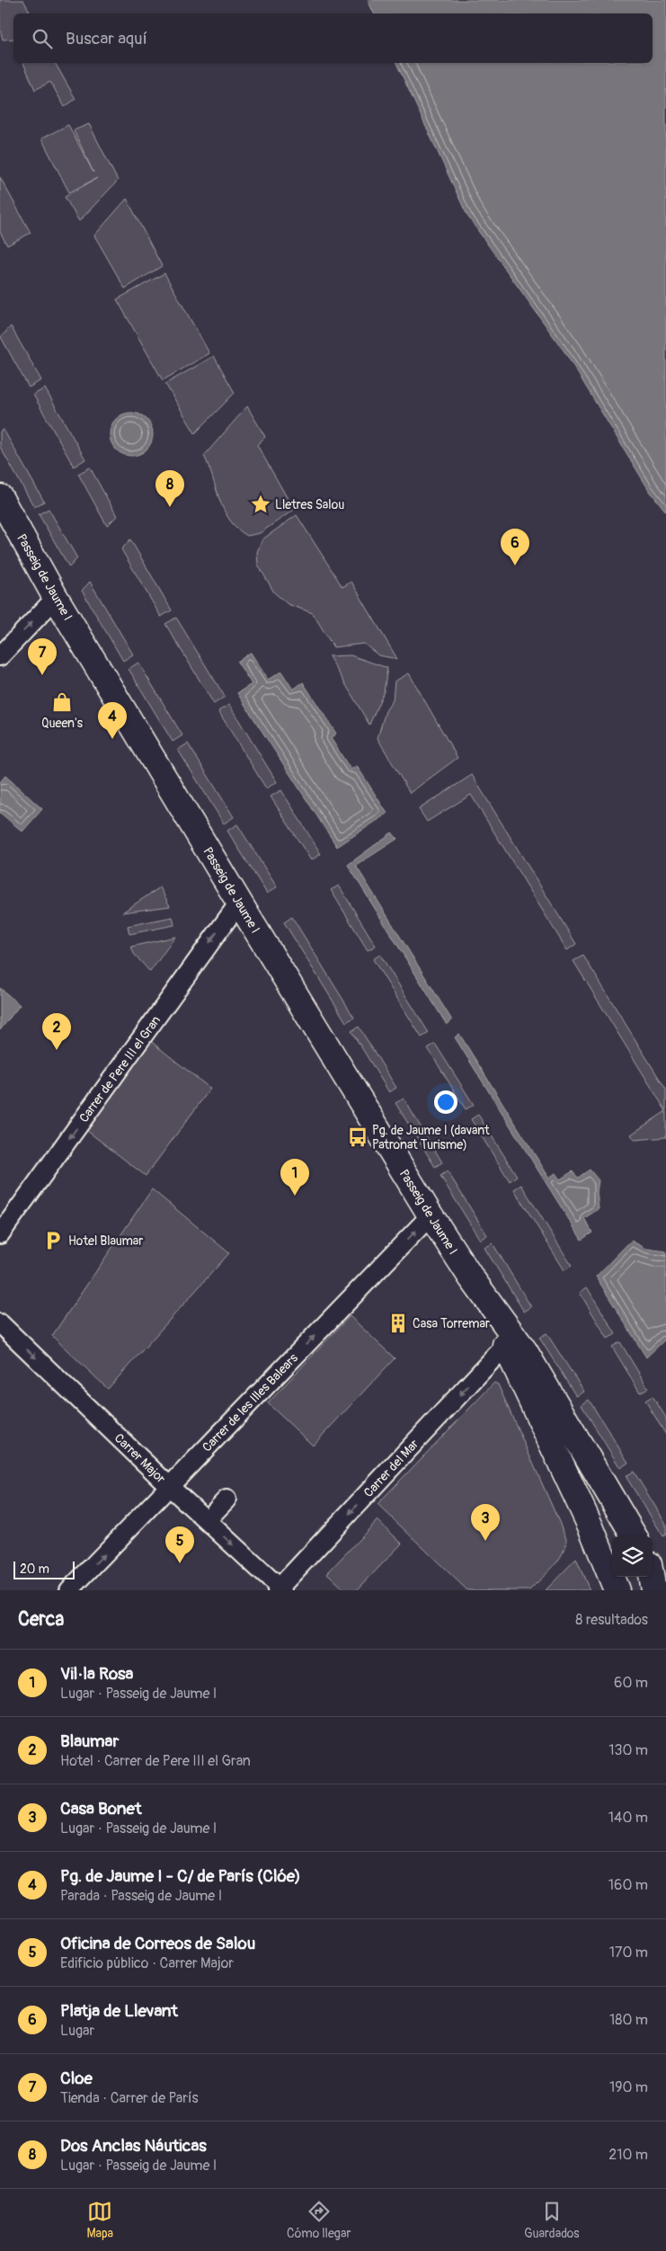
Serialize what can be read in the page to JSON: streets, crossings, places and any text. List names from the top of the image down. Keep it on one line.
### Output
{"streets":{"street":["Passeig de Jaume I","Carrer de Pere III el Gran","Carrer de les Illes Balears","Carrer Major","Carrer del Mar"]},"crossings":[["Passeig de Jaume I","Carrer de Pere III el Gran"],["Passeig de Jaume I","Carrer de les Illes Balears"],["Passeig de Jaume I","Carrer del Mar"],["Carrer de les Illes Balears","Carrer Major"],["Carrer Major","Carrer del Mar"]],"one_way":["Carrer de Pere III el Gran","Carrer de les Illes Balears","Carrer Major","Carrer del Mar"],"places":{"place":["Lletres Salou"],"shop":["Queen's"],"bus stop":["Pg. de Jaume I (davant Patronat Turisme)"],"parking":["Hotel Blaumar"],"building":["Casa Torremar"]},"scale_bar":"20 m","page":{"search":"Buscar aquí","pins":["8","6","7","4","2","1","3","5"],"scale":"20 m","heading":["Cerca","8 resultados"],"list":[{"mark":"1","name":"Vil·la Rosa","note":"Lugar · Passeig de Jaume I","value":"60 m"},{"mark":"2","name":"Blaumar","note":"Hotel · Carrer de Pere III el Gran","value":"130 m"},{"mark":"3","name":"Casa Bonet","note":"Lugar · Passeig de Jaume I","value":"140 m"},{"mark":"4","name":"Pg. de Jaume I - C/ de París (Clóe)","note":"Parada · Passeig de Jaume I","value":"160 m"},{"mark":"5","name":"Oficina de Correos de Salou","note":"Edificio público · Carrer Major","value":"170 m"},{"mark":"6","name":"Platja de Llevant","note":"Lugar","value":"180 m"},{"mark":"7","name":"Cloe","note":"Tienda · Carrer de París","value":"190 m"},{"mark":"8","name":"Dos Anclas Náuticas","note":"Lugar · Passeig de Jaume I","value":"210 m"}],"nav":["Mapa","Cómo llegar","Guardados"]}}
